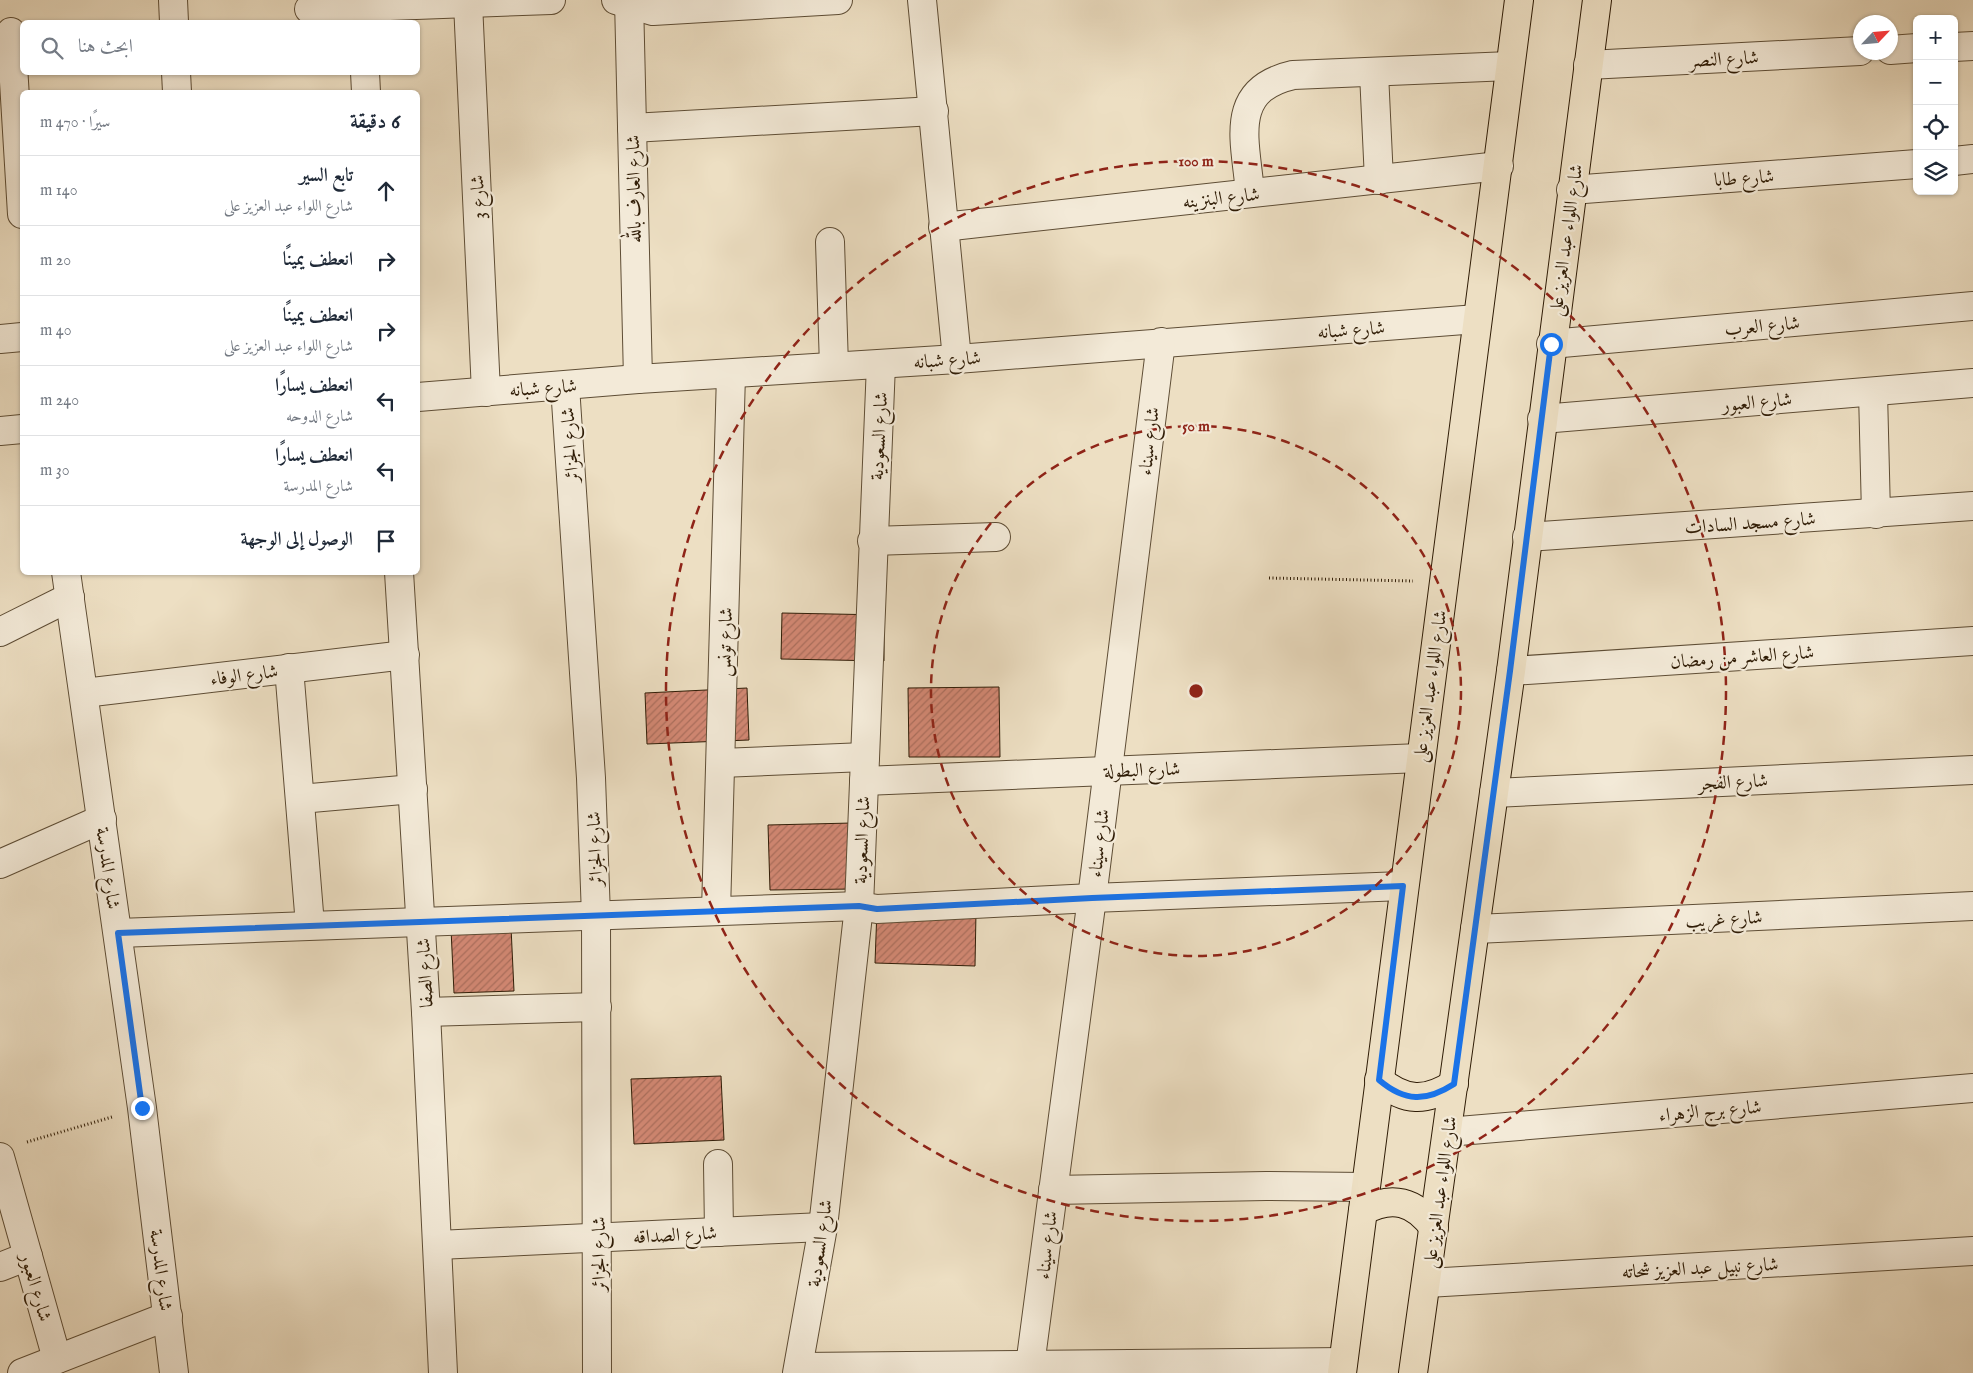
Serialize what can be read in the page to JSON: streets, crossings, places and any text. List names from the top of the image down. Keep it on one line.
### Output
{"streets":{"main road":["شارع اللواء عبد العزيز على"],"street":["شارع النصر","شارع طابا","شارع العارف بالله","شارع 3","شارع البنزينه","شارع العرب","شارع شبانه","شارع العبور","شارع السعودية","شارع سيناء","شارع الجزائر","شارع مسجد السادات","شارع تونس","شارع العاشر من رمضان","شارع الوفاء","شارع البطولة","شارع الفجر","شارع المدرسة","شارع غريب","شارع الصفا","شارع برج الزهراء","شارع الصداقه","شارع نبيل عبد العزيز شحاته"]},"crossings":[["شارع النصر","شارع اللواء عبد العزيز على"],["شارع طابا","شارع اللواء عبد العزيز على"],["شارع العارف بالله","شارع شبانه"],["شارع 3","شارع شبانه"],["شارع البنزينه","شارع اللواء عبد العزيز على"],["شارع اللواء عبد العزيز على","شارع العرب"],["شارع اللواء عبد العزيز على","شارع شبانه"],["شارع اللواء عبد العزيز على","شارع العبور"],["شارع اللواء عبد العزيز على","شارع مسجد السادات"],["شارع اللواء عبد العزيز على","شارع العاشر من رمضان"],["شارع اللواء عبد العزيز على","شارع البطولة"],["شارع اللواء عبد العزيز على","شارع الفجر"],["شارع اللواء عبد العزيز على","شارع غريب"],["شارع اللواء عبد العزيز على","شارع برج الزهراء"],["شارع اللواء عبد العزيز على","شارع نبيل عبد العزيز شحاته"],["شارع شبانه","شارع السعودية"],["شارع شبانه","شارع سيناء"],["شارع شبانه","شارع الجزائر"],["شارع شبانه","شارع تونس"],["شارع السعودية","شارع البطولة"],["شارع السعودية","شارع الصداقه"],["شارع سيناء","شارع البطولة"],["شارع الجزائر","شارع الصداقه"],["شارع تونس","شارع البطولة"],["شارع الوفاء","شارع المدرسة"],["شارع الوفاء","شارع الصفا"],["شارع الصفا","شارع الصداقه"]],"north":"top right","page":{"map_buttons":["+","−"],"search":"ابحث هنا","heading":["6 دقيقة","سيرًا · 470 m"],"list":[["تابع السير","شارع اللواء عبد العزيز على","140 m"],["انعطف يمينًا","20 m"],["انعطف يمينًا","شارع اللواء عبد العزيز على","40 m"],["انعطف يسارًا","شارع الدوحه","240 m"],["انعطف يسارًا","شارع المدرسة","30 m"],"الوصول إلى الوجهة"]},"rings":["100 m","50 m"]}
